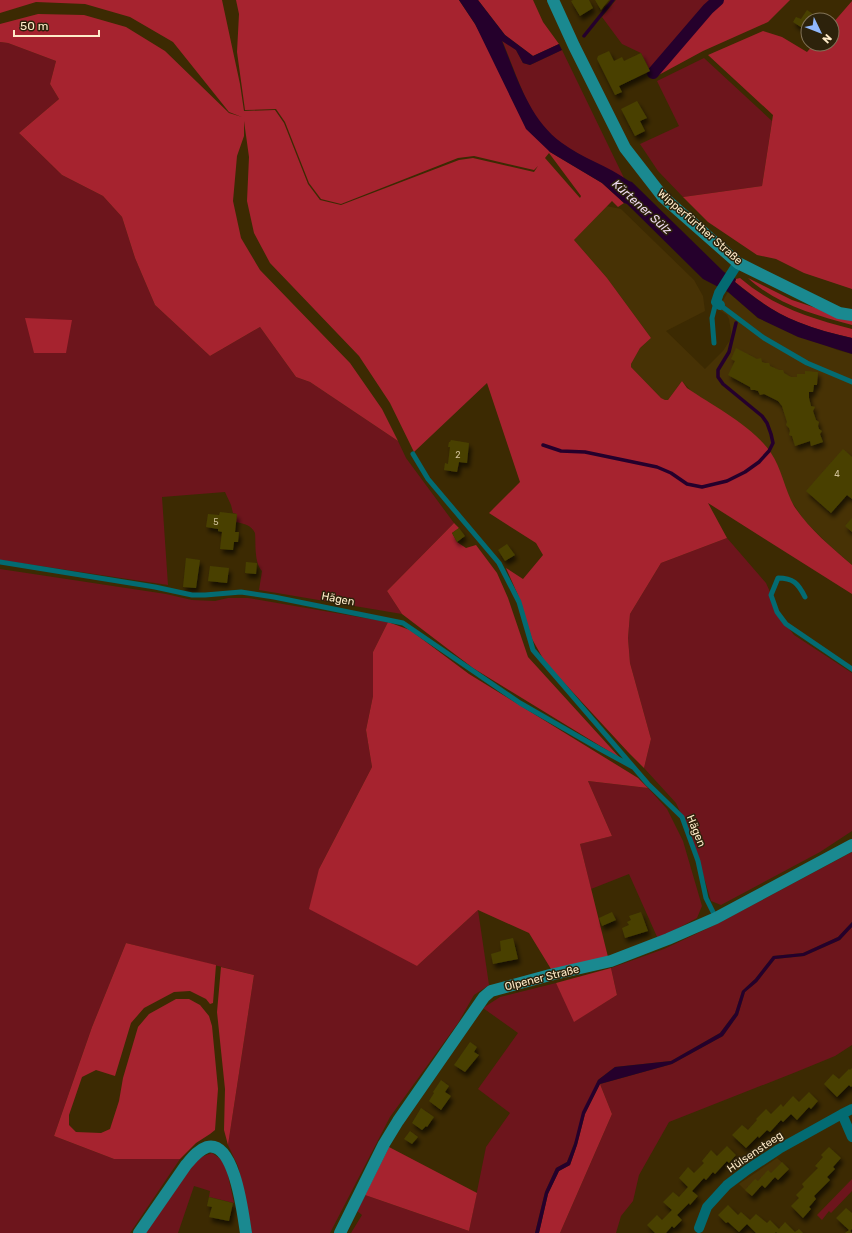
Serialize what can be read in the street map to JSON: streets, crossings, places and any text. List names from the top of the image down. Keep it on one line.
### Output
{"streets":{"street":["Wipperfürther Straße","Olpener Straße","Hülsensteeg"],"lane":["Hägen"]},"crossings":[["Hägen","Olpener Straße"]],"water":["Kürtener Sülz"],"house_numbers":["2","4","5"],"scale_bar":"50 m","north":"bottom right"}
